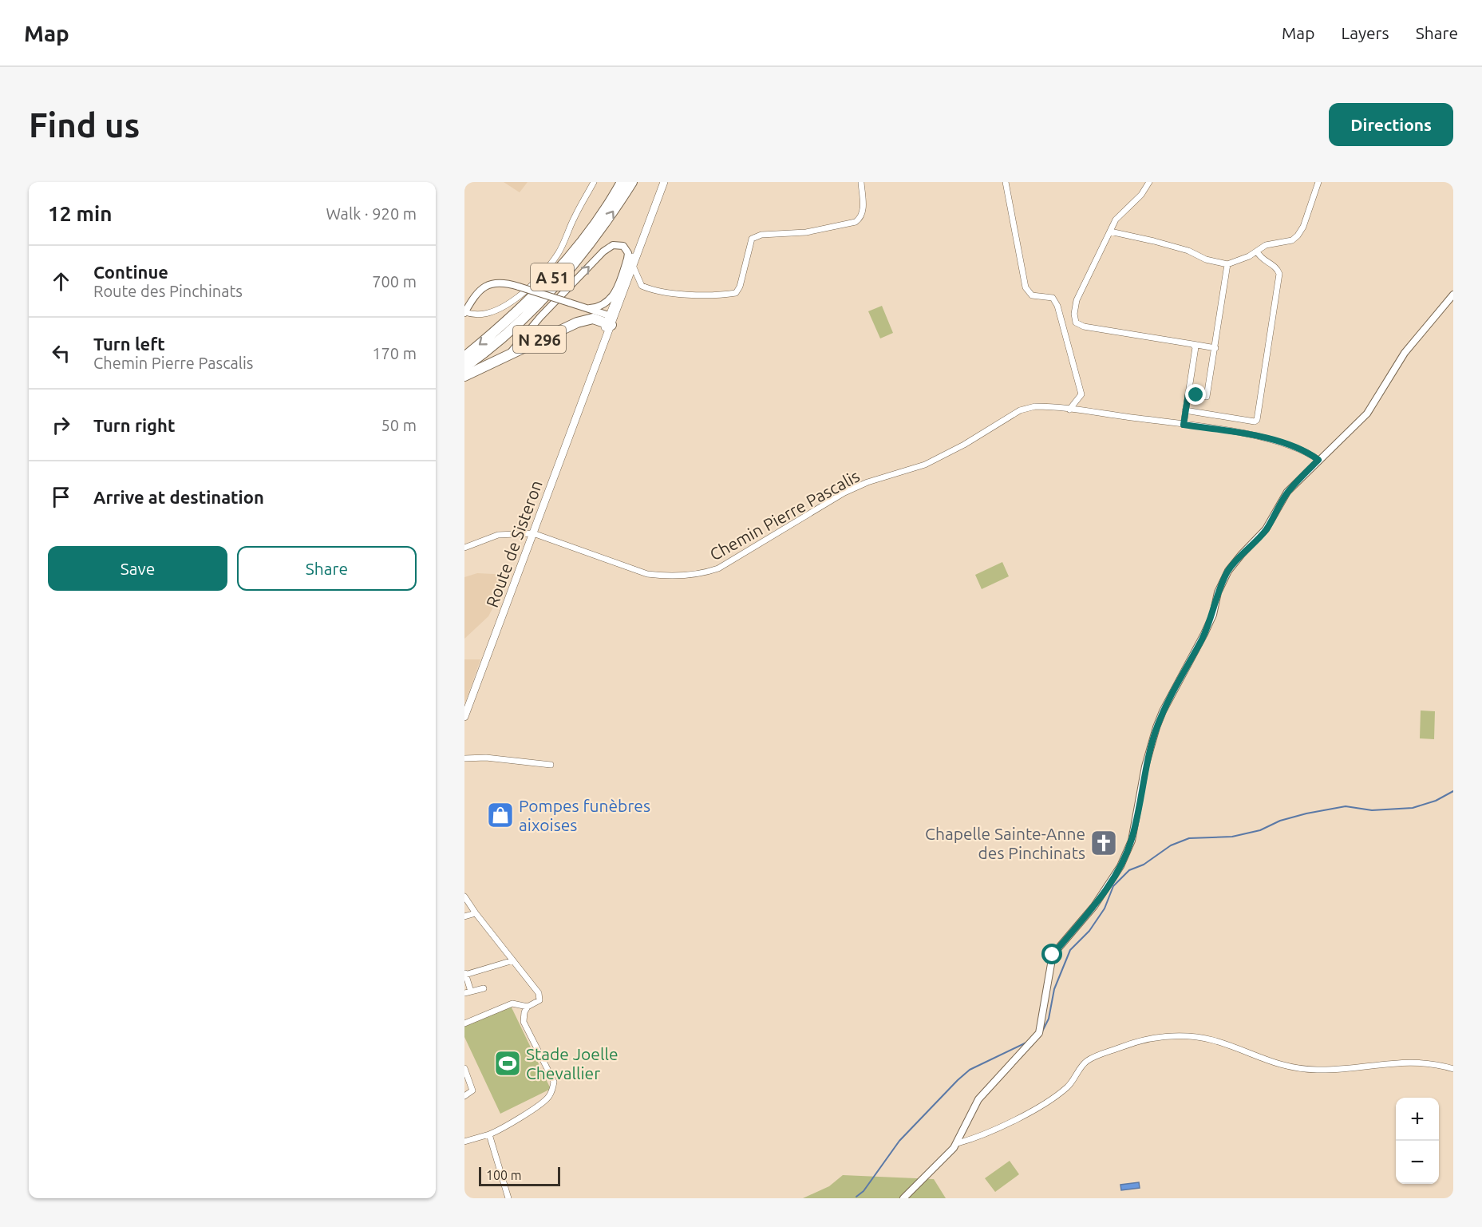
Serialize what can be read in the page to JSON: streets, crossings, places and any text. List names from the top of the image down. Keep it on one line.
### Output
{"streets":{"highway":["A 51","N 296"],"main road":["Route de Sisteron"],"street":["Chemin Pierre Pascalis"]},"crossings":[["N 296","Route de Sisteron"],["Chemin Pierre Pascalis","Route de Sisteron"]],"places":{"shop":["Pompes funèbres aixoises"],"church":["Chapelle Sainte-Anne des Pinchinats"],"sports":["Stade Joelle Chevallier"]},"scale_bar":"100 m","page":{"header":"Map","nav":["Map","Layers","Share"],"buttons":["Directions",["Save","Share"]],"title":"Find us","heading":["12 min","Walk · 920 m"],"list":[["Continue","Route des Pinchinats","700 m"],["Turn left","Chemin Pierre Pascalis","170 m"],["Turn right","50 m"],"Arrive at destination"],"map_buttons":["+","−"],"scale":"100 m"}}
